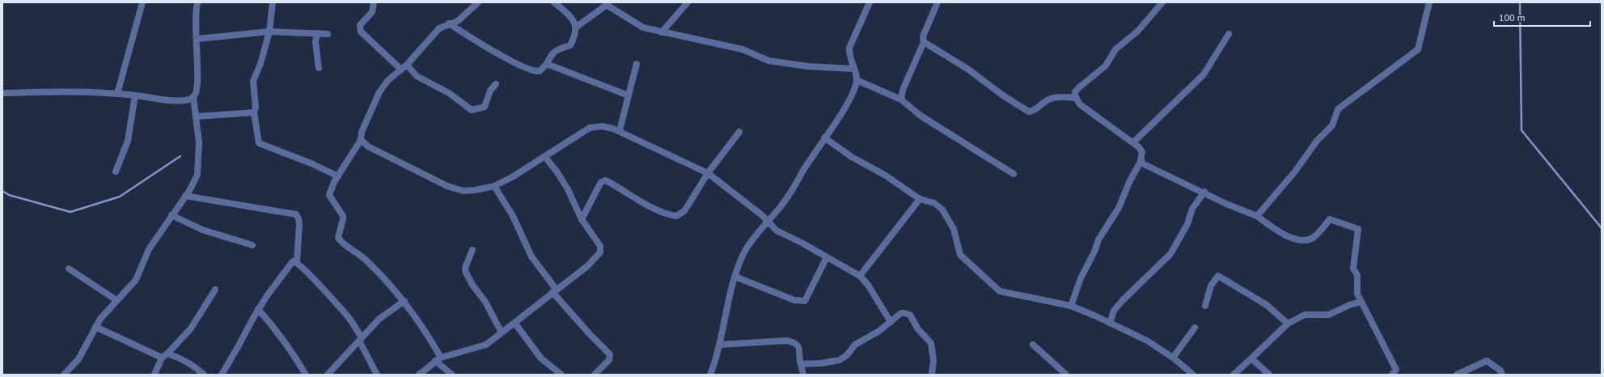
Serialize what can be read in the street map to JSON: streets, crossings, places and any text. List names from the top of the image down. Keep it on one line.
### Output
{"scale_bar":"100 m"}
